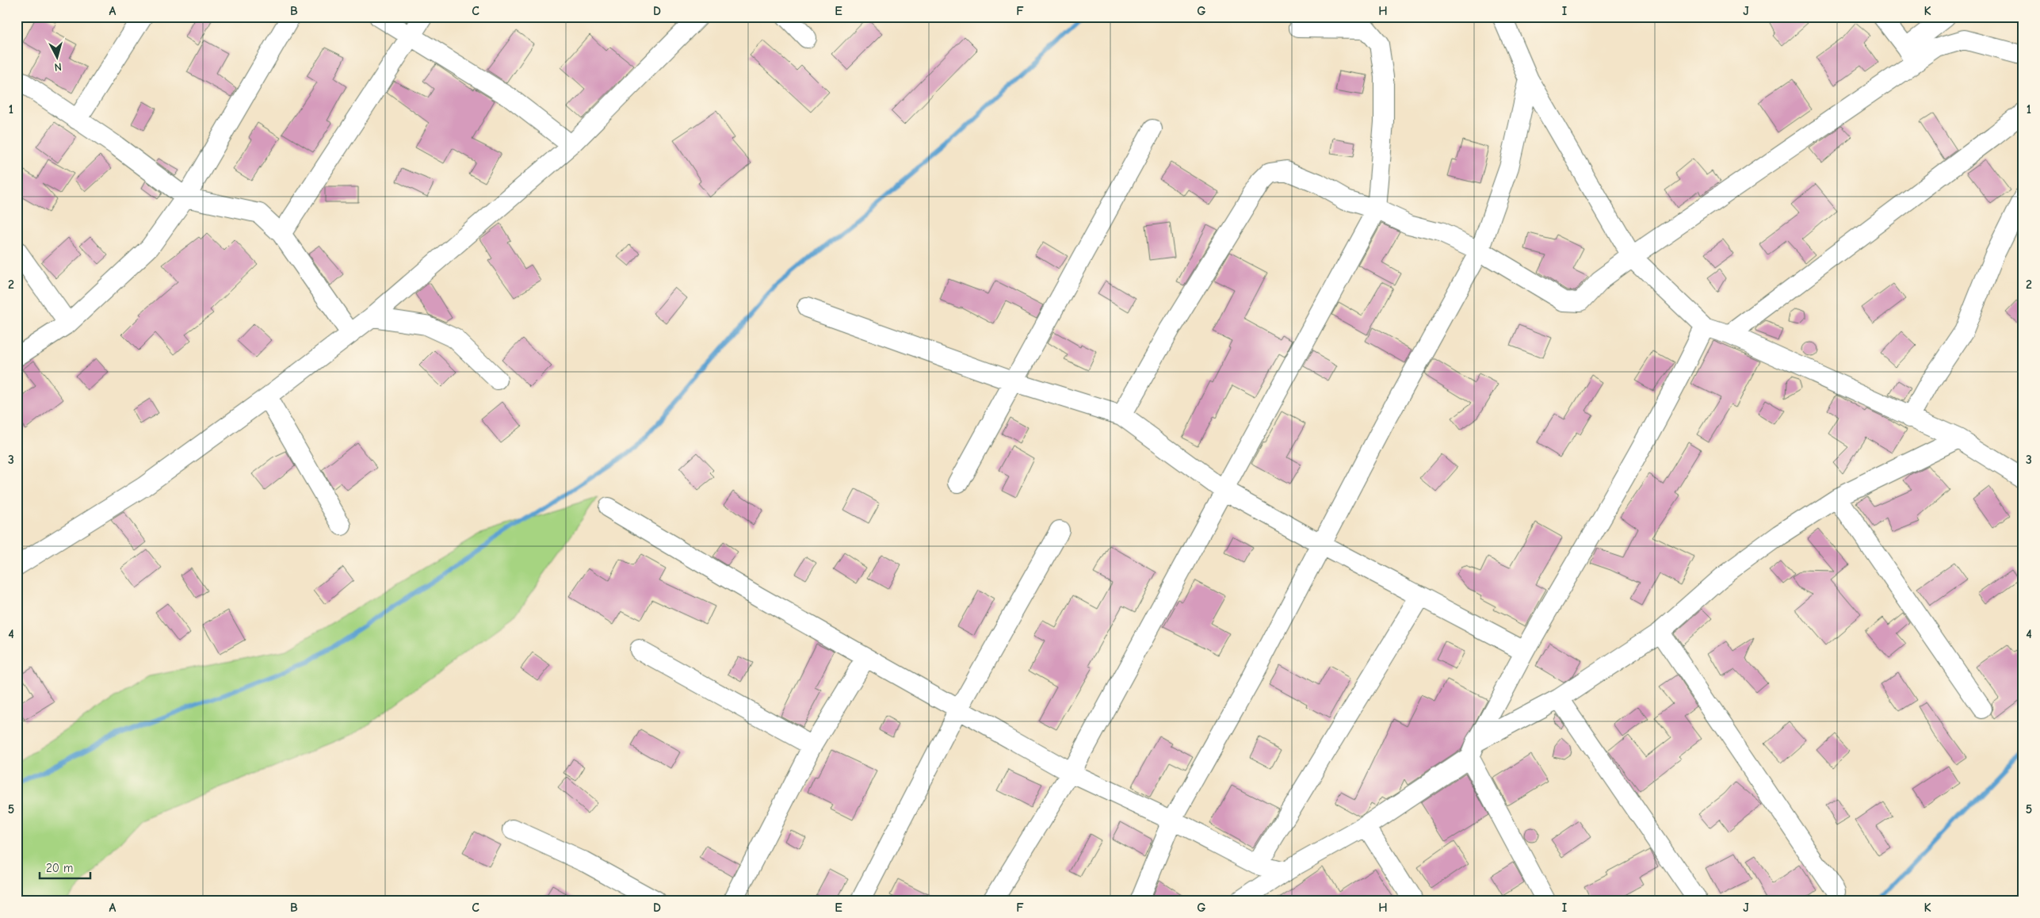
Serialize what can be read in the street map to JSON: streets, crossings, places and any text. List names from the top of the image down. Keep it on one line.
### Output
{"scale_bar":"20 m","north":"bottom","grid":{"columns":["A","B","C","D","E","F","G","H","I","J","K"],"rows":["1","2","3","4","5"]}}
